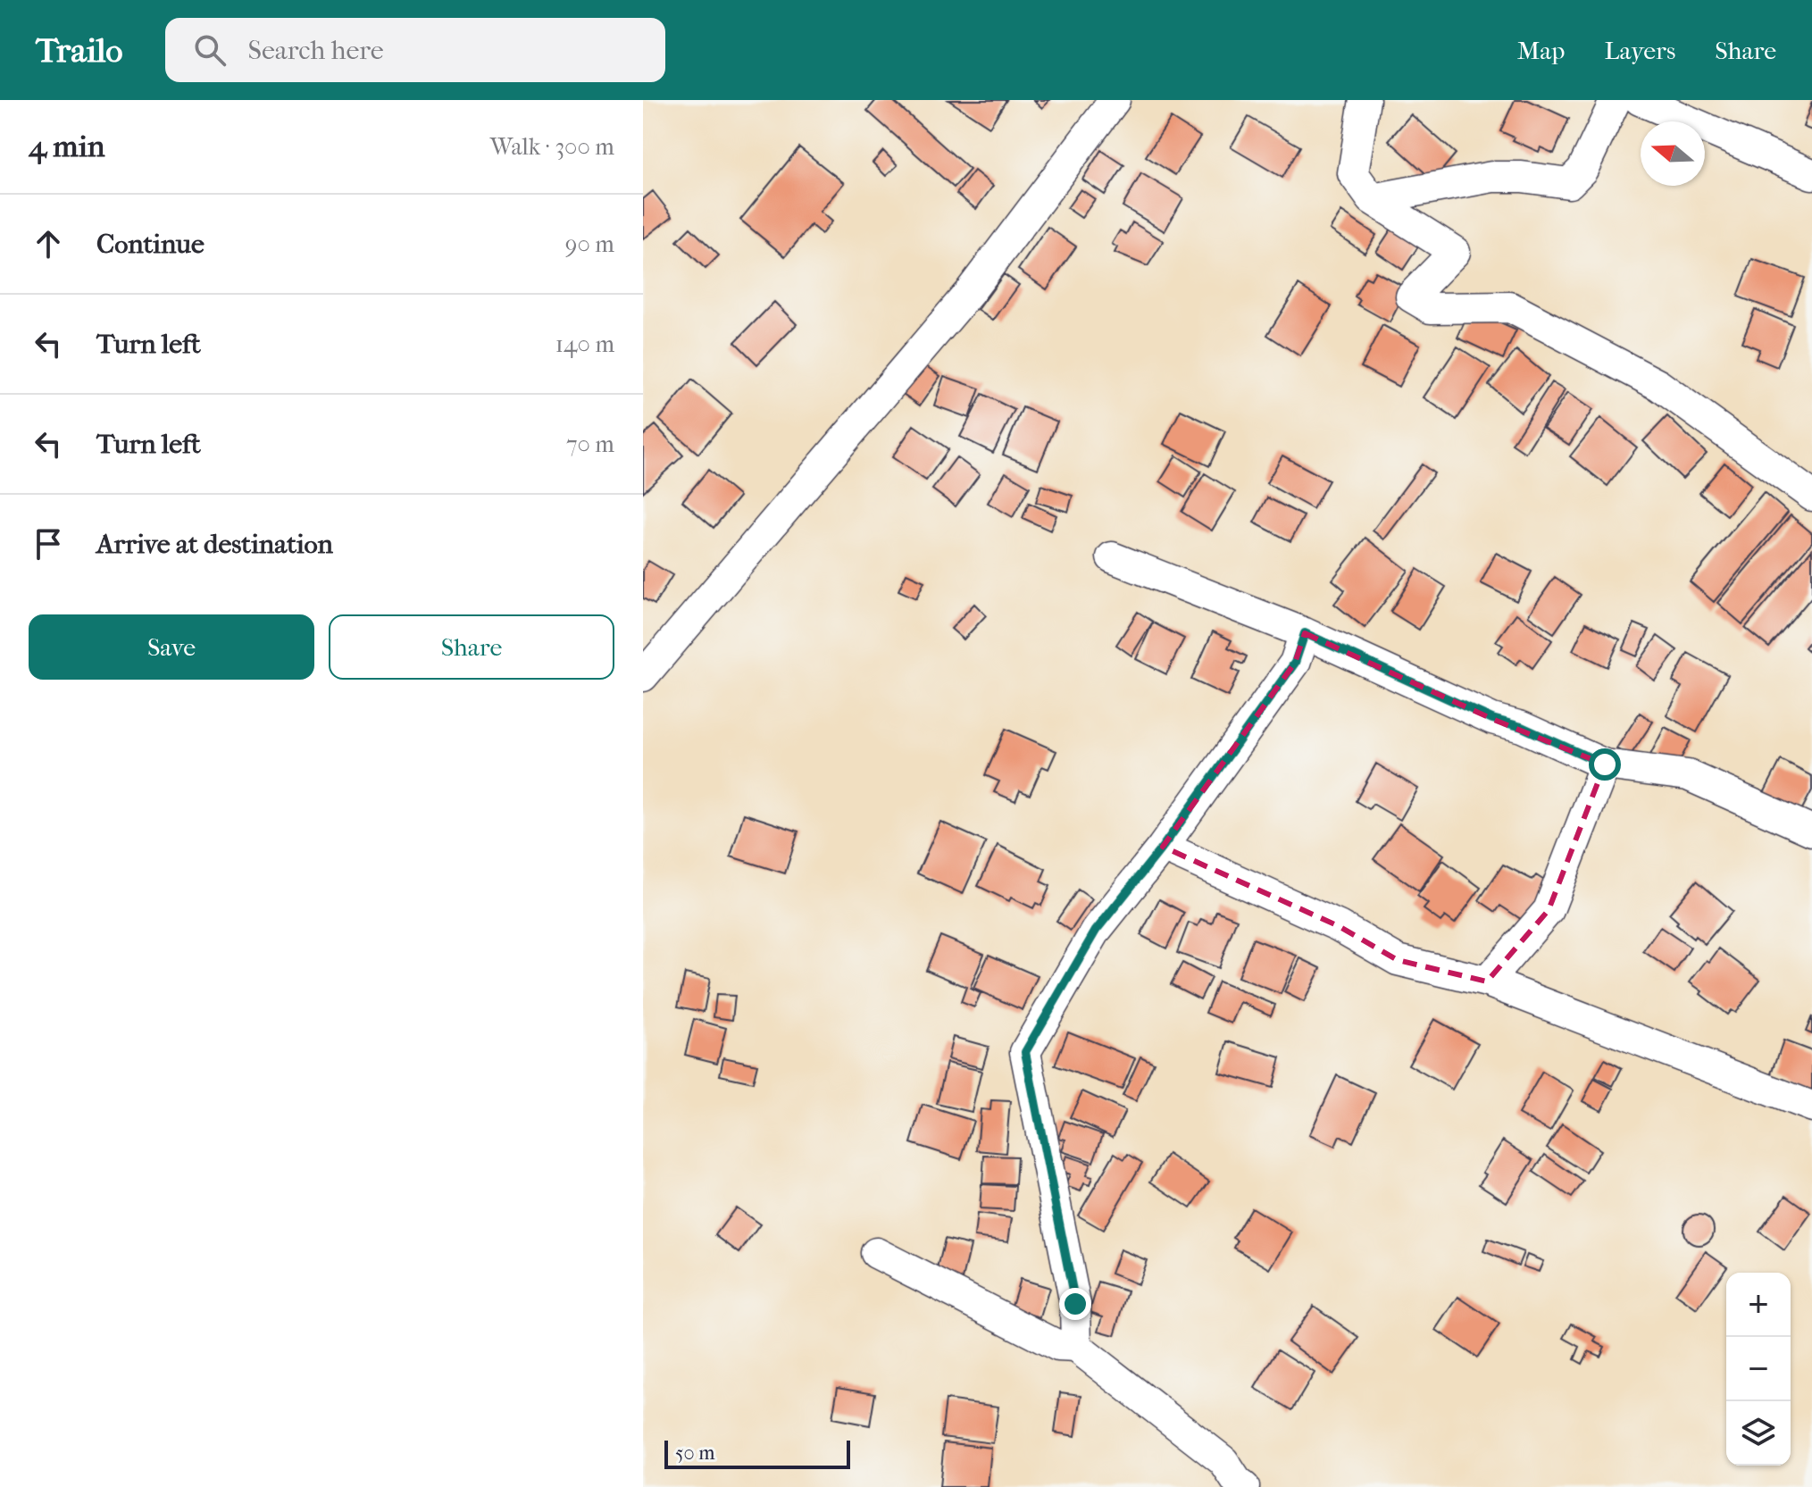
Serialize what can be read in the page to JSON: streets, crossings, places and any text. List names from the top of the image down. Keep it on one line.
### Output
{"scale_bar":"50 m","north":"left","page":{"header":"Trailo","search":"Search here","nav":["Map","Layers","Share"],"heading":["4 min","Walk · 300 m"],"list":[["Continue","90 m"],["Turn left","140 m"],["Turn left","70 m"],"Arrive at destination"],"buttons":["Save","Share"],"map_buttons":["+","−"],"scale":"50 m"}}
